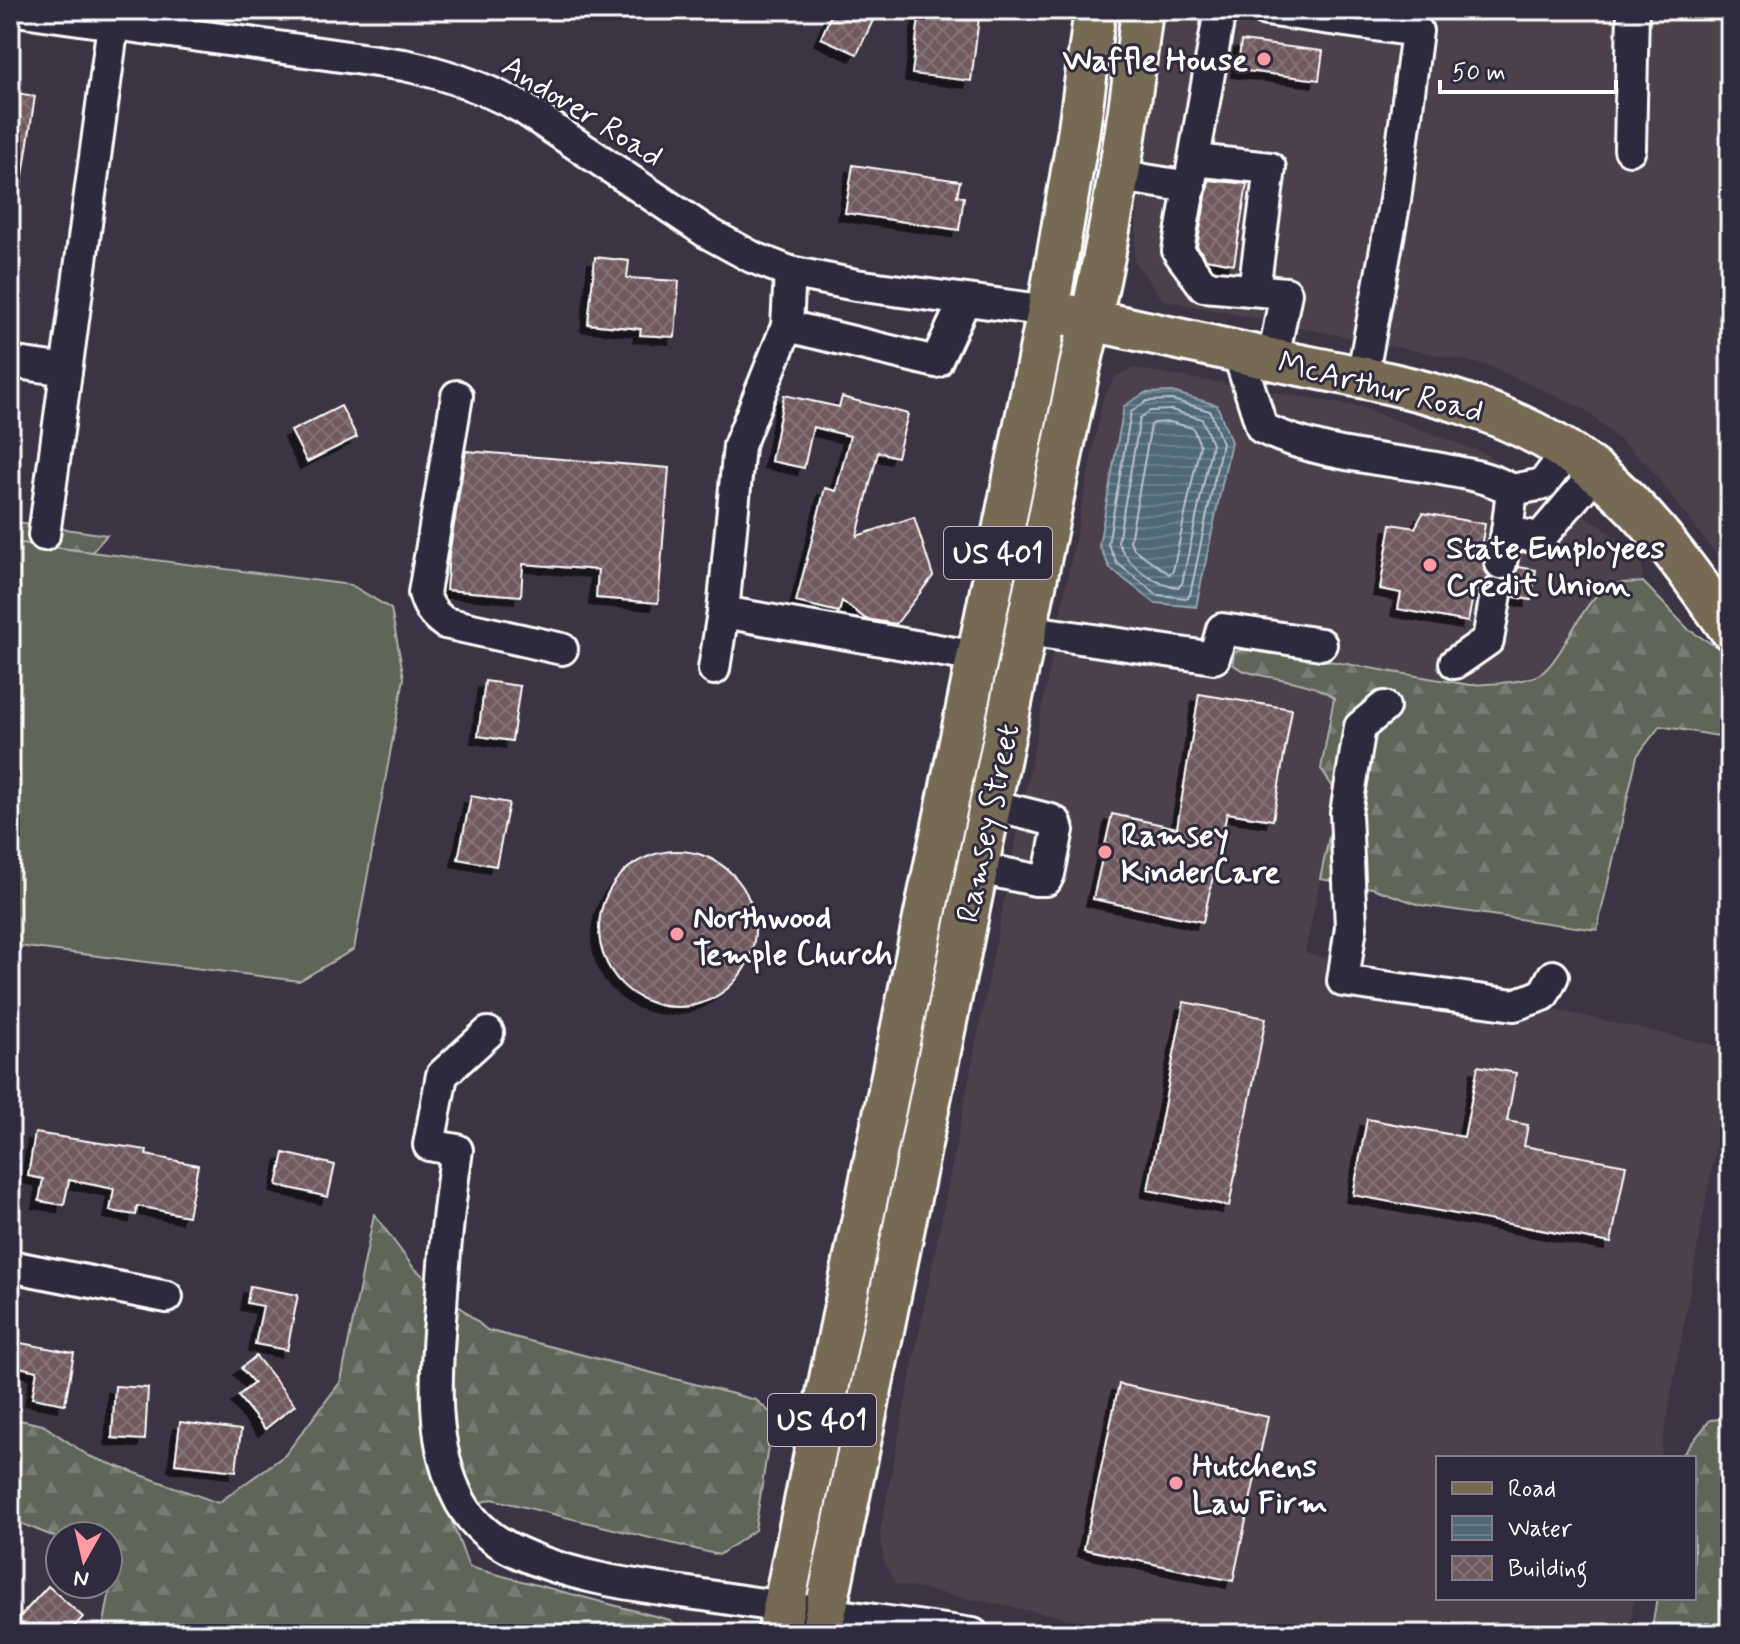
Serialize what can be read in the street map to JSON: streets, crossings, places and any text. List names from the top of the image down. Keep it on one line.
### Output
{"streets":{"main road":["McArthur Road","US 401","Ramsey Street"],"street":["Andover Road"]},"crossings":[["Andover Road","McArthur Road"],["Andover Road","Ramsey Street"],["McArthur Road","Ramsey Street"]],"places":["Waffle House","State Employees Credit Union","Ramsey KinderCare","Northwood Temple Church","Hutchens Law Firm"],"legend":["Road","Water","Building"],"scale_bar":"50 m","north":"bottom"}
